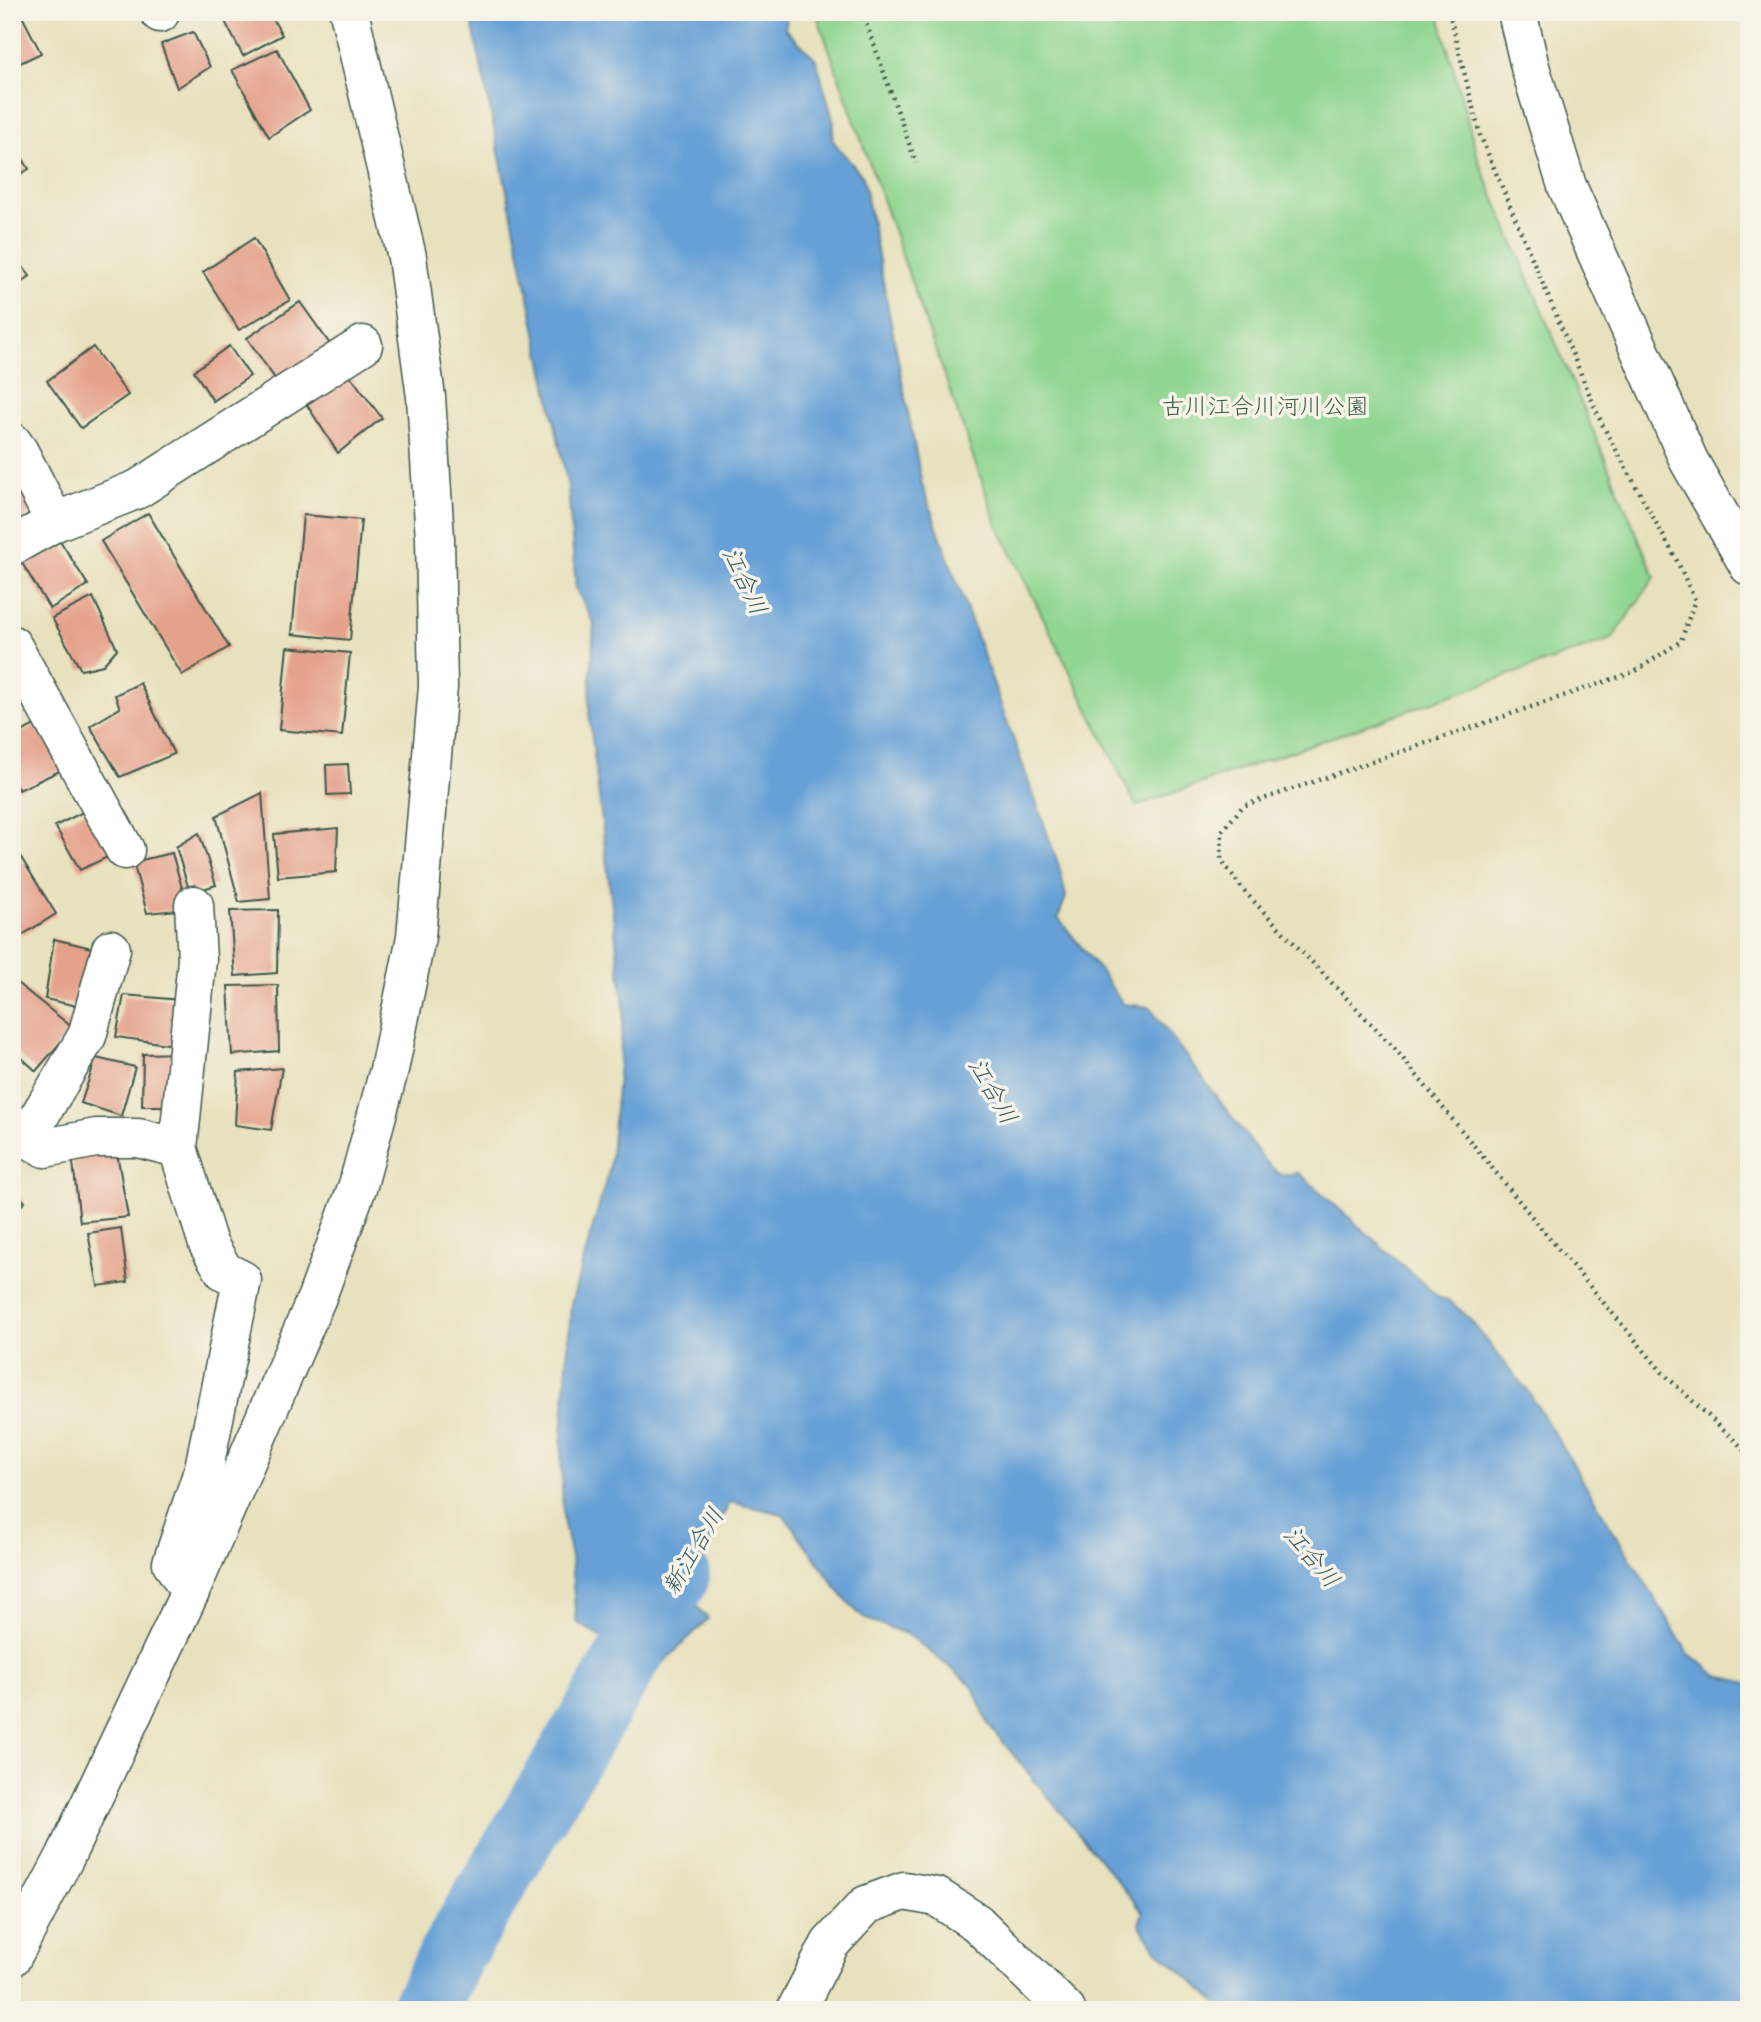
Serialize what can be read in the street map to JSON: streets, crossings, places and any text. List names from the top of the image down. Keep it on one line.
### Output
{"water":["江合川","新江合川"],"parks":["古川江合川河川公園"]}
